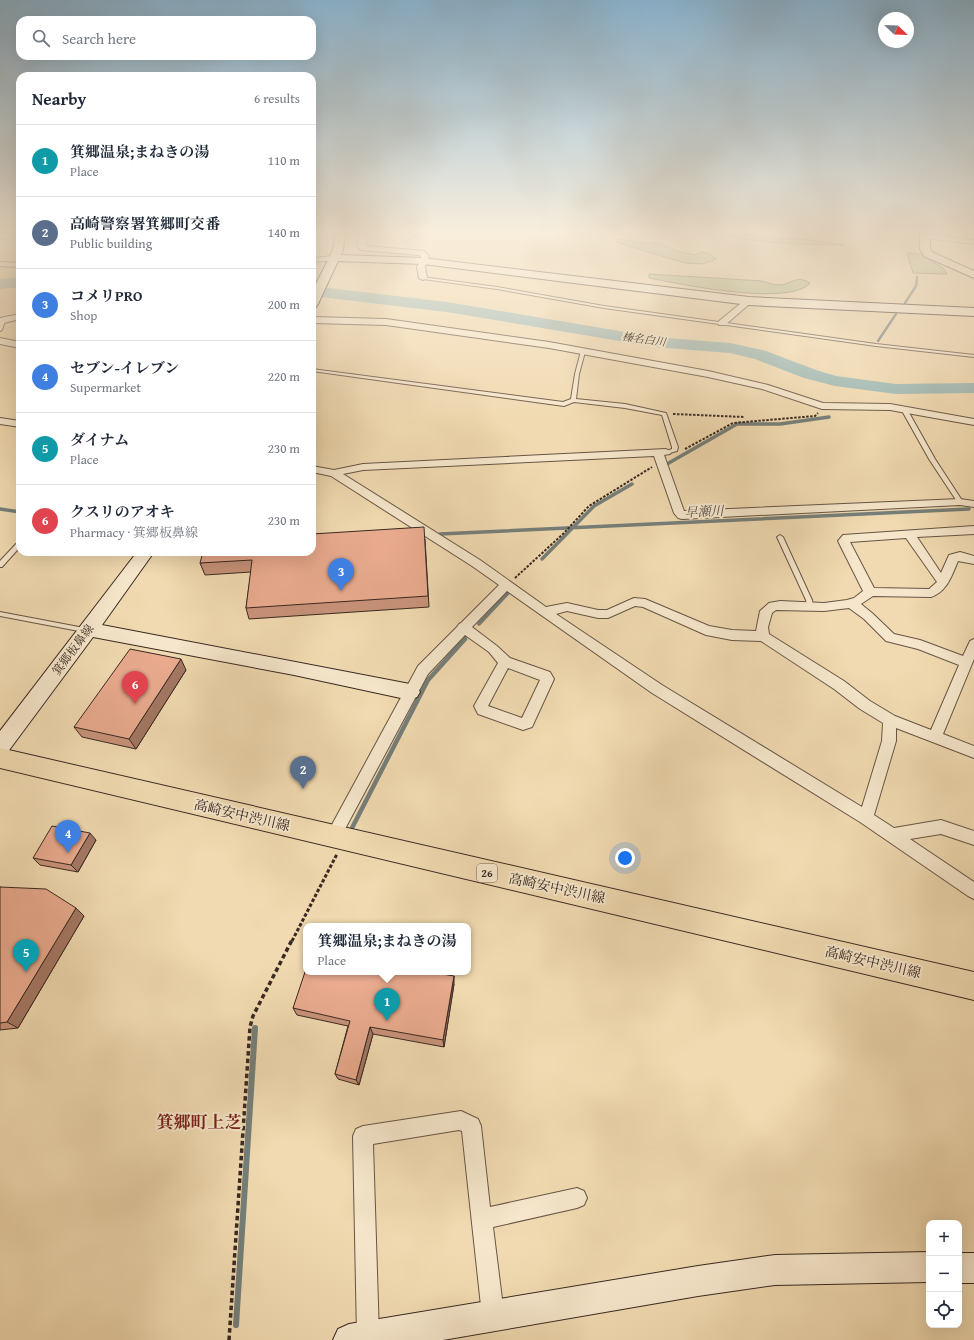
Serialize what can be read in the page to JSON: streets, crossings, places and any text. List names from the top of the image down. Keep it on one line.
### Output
{"streets":{"main road":["高崎安中渋川線","26"],"street":["箕郷板鼻線"]},"districts":["箕郷町上芝"],"water":["榛名白川","早瀬川"],"north":"bottom right","page":{"search":"Search here","heading":["Nearby","6 results"],"list":[{"mark":"1","name":"箕郷温泉;まねきの湯","note":"Place","value":"110 m"},{"mark":"2","name":"高崎警察署箕郷町交番","note":"Public building","value":"140 m"},{"mark":"3","name":"コメリPRO","note":"Shop","value":"200 m"},{"mark":"4","name":"セブン-イレブン","note":"Supermarket","value":"220 m"},{"mark":"5","name":"ダイナム","note":"Place","value":"230 m"},{"mark":"6","name":"クスリのアオキ","note":"Pharmacy · 箕郷板鼻線","value":"230 m"}],"pins":["3","6","2","4","5","1"],"popup":["箕郷温泉;まねきの湯","Place"],"map_buttons":["+","−"]}}
